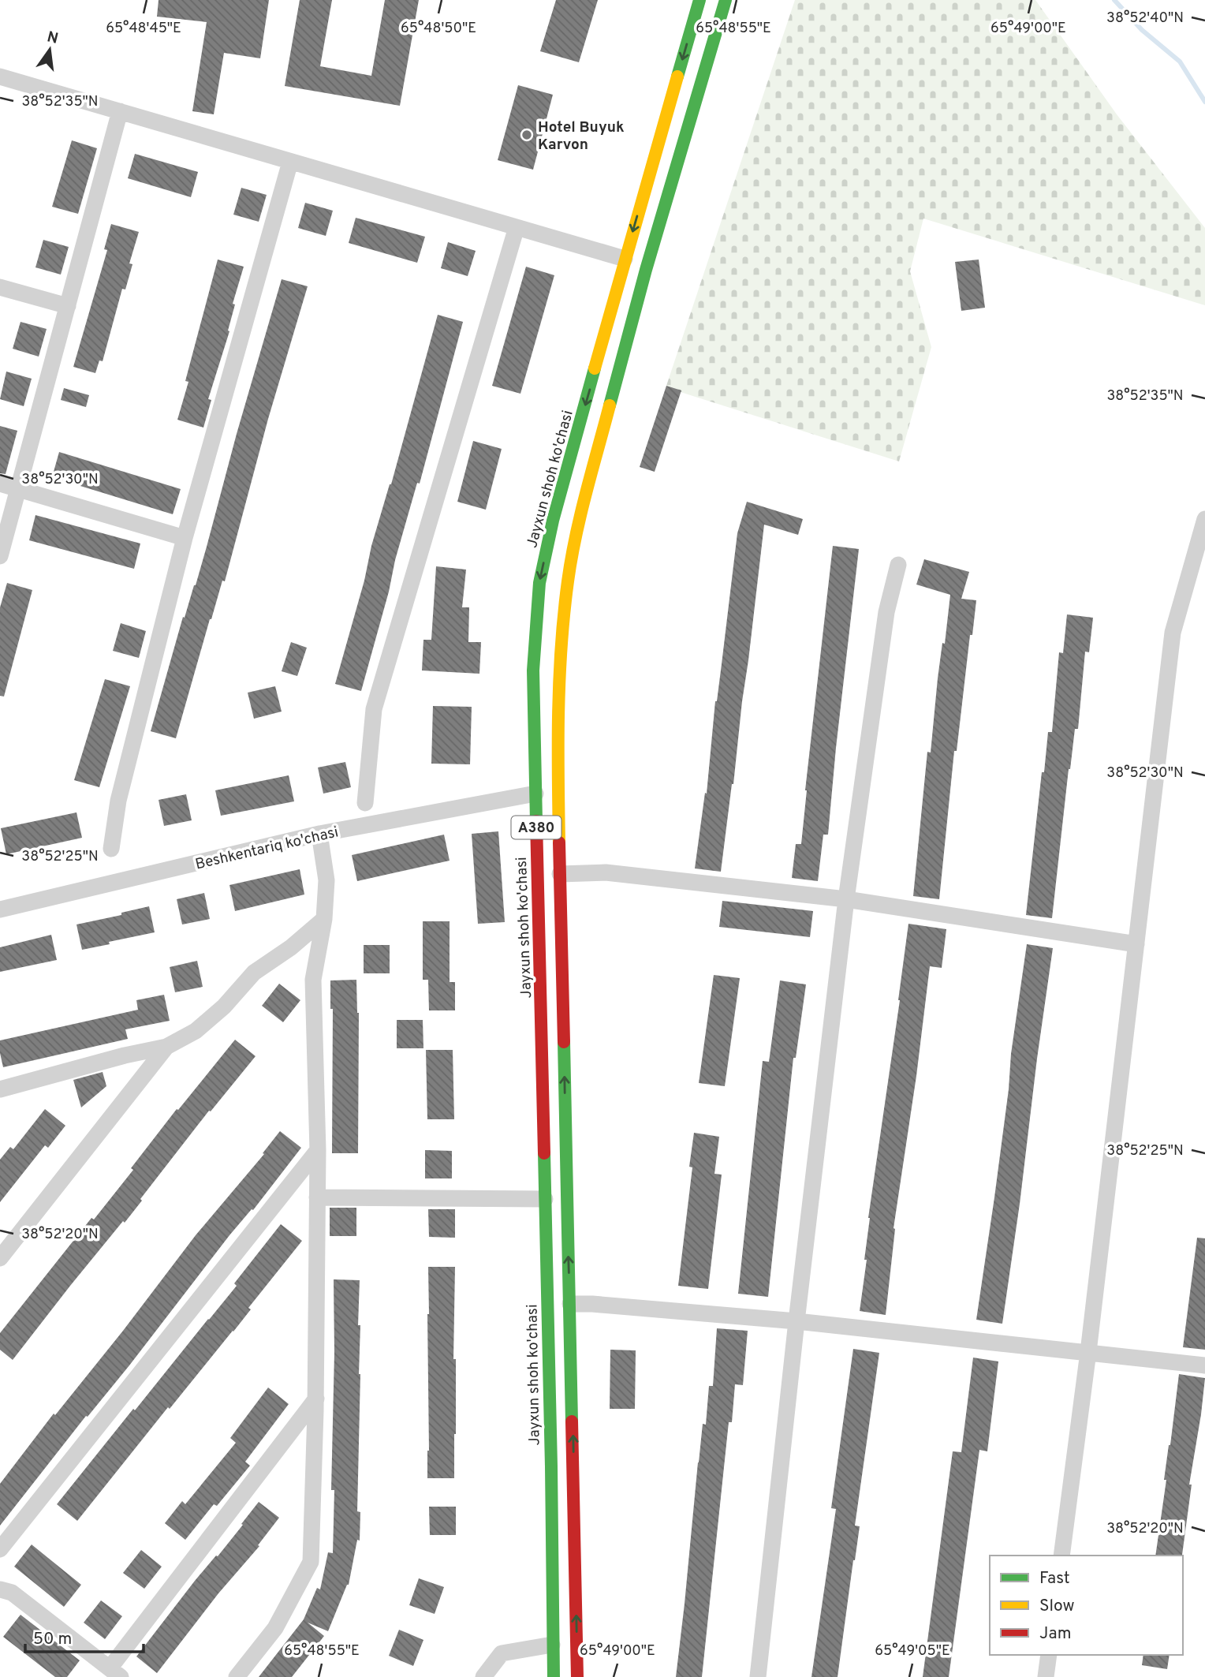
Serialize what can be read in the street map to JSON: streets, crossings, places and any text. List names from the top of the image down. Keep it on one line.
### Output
{"streets":{"highway":["Jayxun shoh ko'chasi","A380"],"street":["Beshkentariq ko'chasi"]},"crossings":[["Jayxun shoh ko'chasi","Beshkentariq ko'chasi"]],"places":["Hotel Buyuk Karvon"],"legend":["Fast","Slow","Jam"],"scale_bar":"50 m","north":"top","coordinates":["38°52'40\"N","65°48'45\"E","65°48'50\"E","65°48'55\"E","65°49'00\"E","38°52'35\"N","38°52'30\"N","38°52'25\"N","38°52'20\"N","65°49'05\"E"]}
